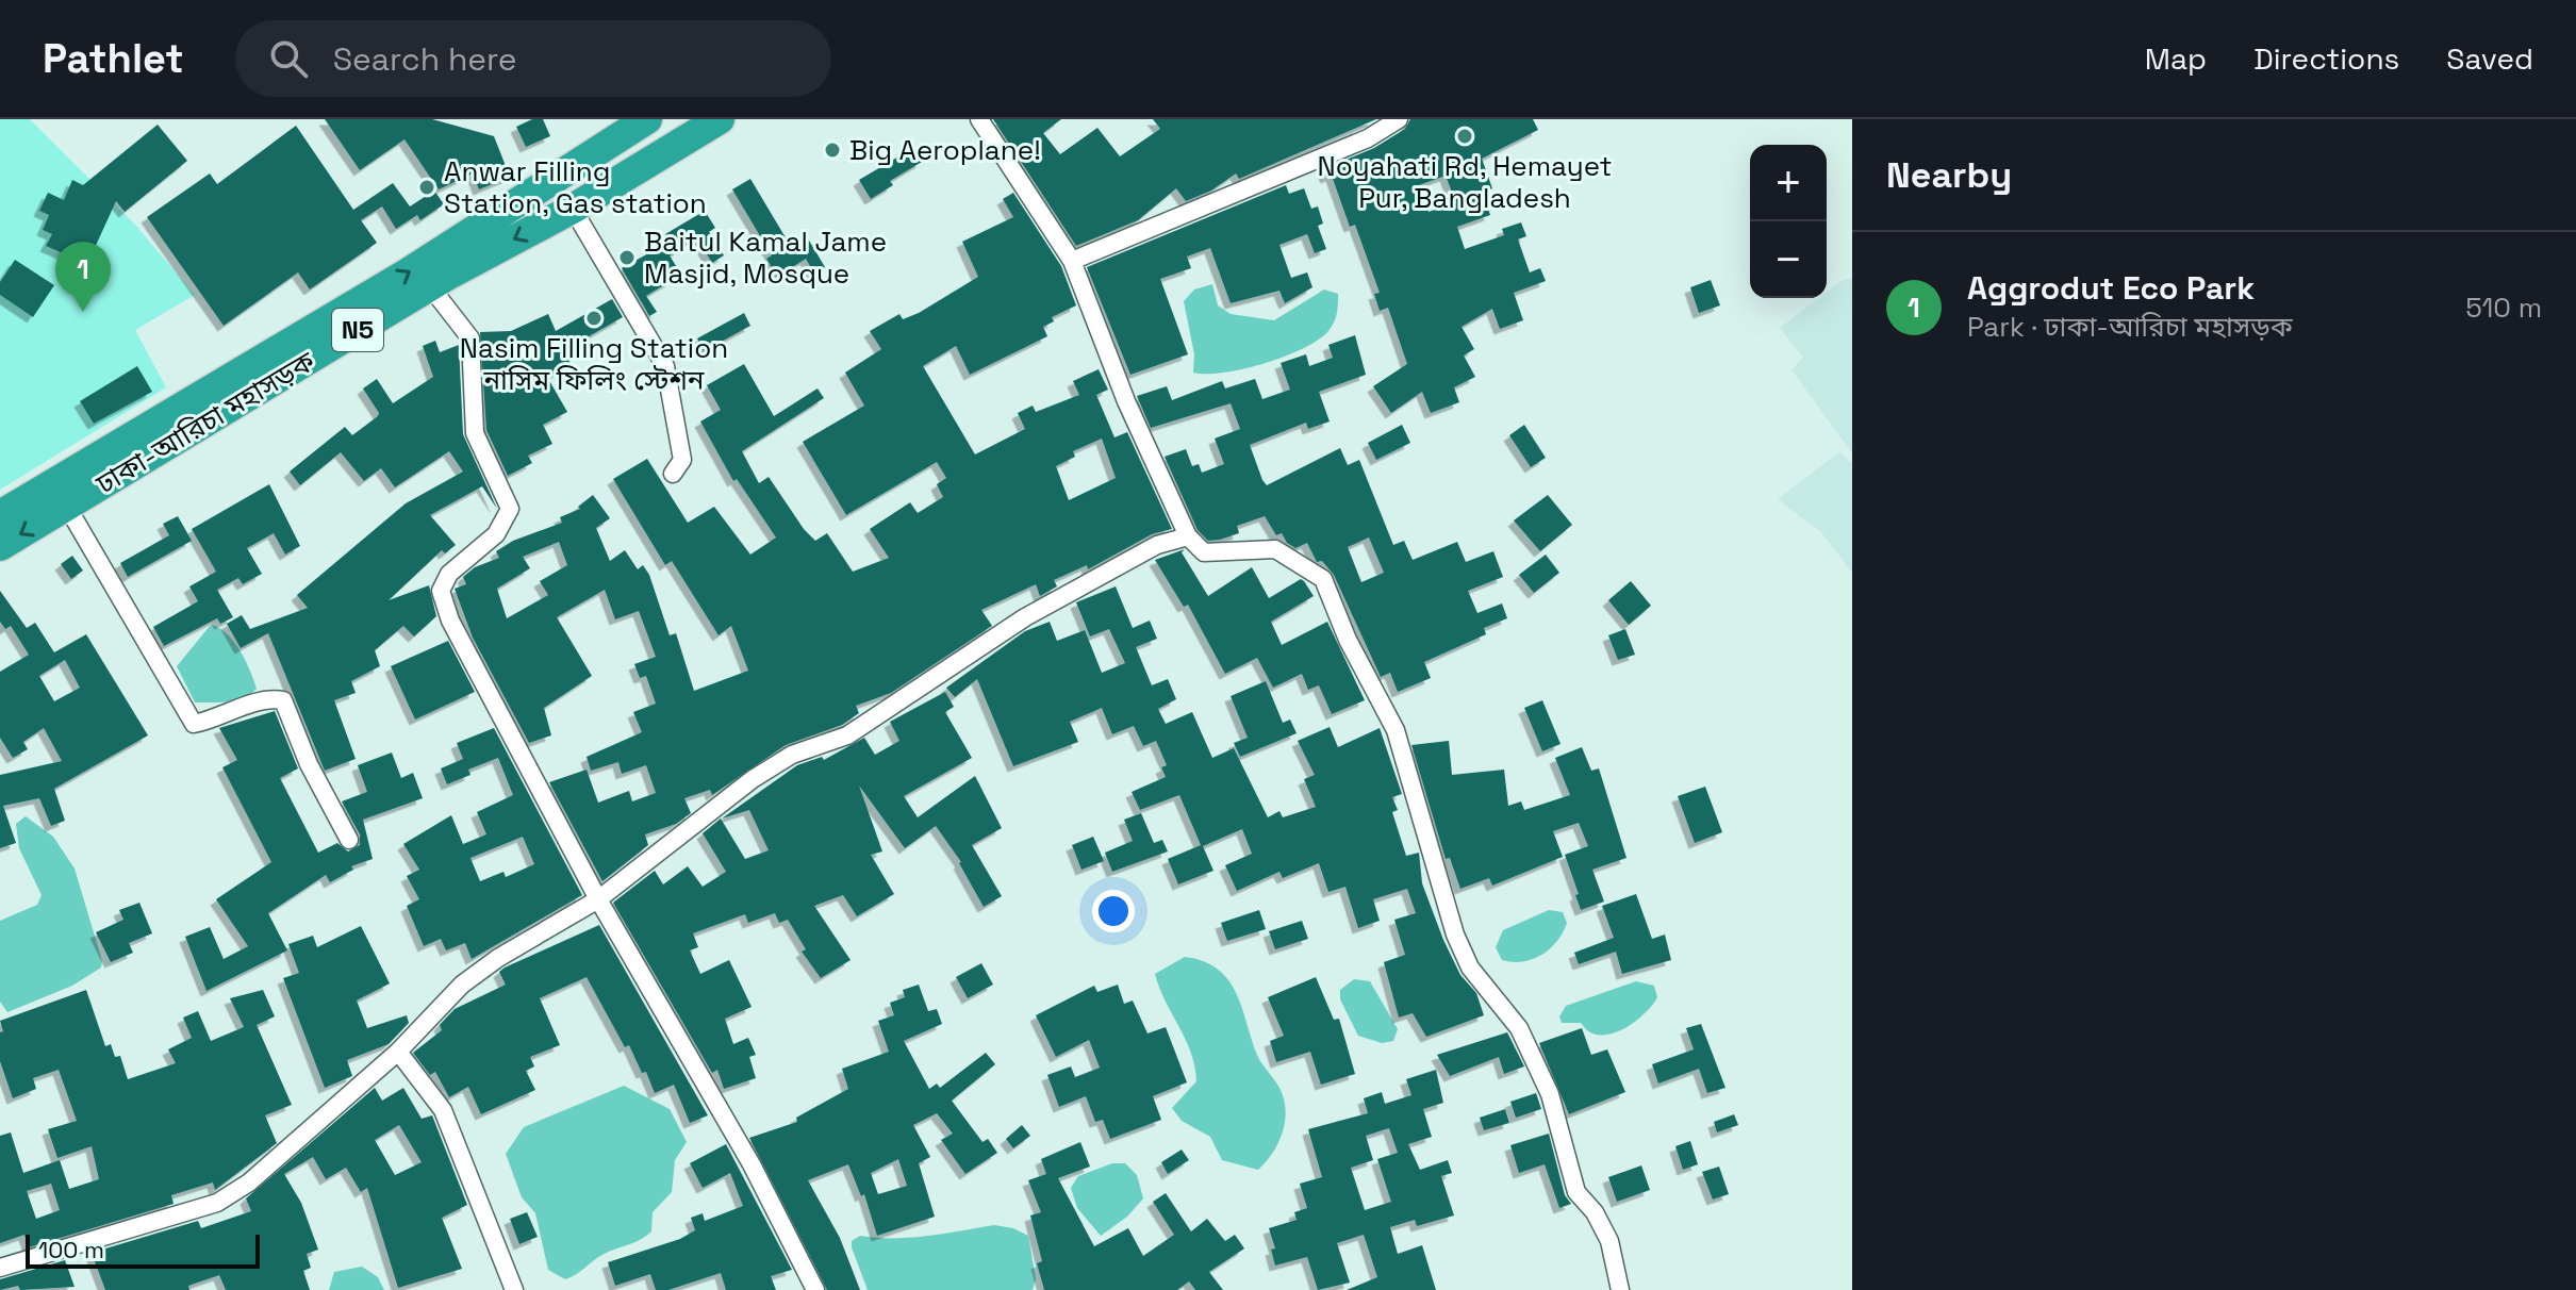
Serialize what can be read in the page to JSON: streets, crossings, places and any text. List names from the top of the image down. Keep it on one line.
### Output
{"streets":{"highway":["N5","ঢাকা-আরিচা মহাসড়ক"]},"places":["Noyahati Rd, Hemayet Pur, Bangladesh","Big Aeroplane!","Anwar Filling Station, Gas station","Baitul Kamal Jame Masjid, Mosque","Nasim Filling Station নাসিম ফিলিং স্টেশন"],"scale_bar":"100 m","page":{"header":"Pathlet","search":"Search here","nav":["Map","Directions","Saved"],"heading":"Nearby","map_buttons":["+","−"],"list":[{"mark":"1","name":"Aggrodut Eco Park","note":"Park · ঢাকা-আরিচা মহাসড়ক","value":"510 m"}],"pins":"1","scale":"100 m"}}
